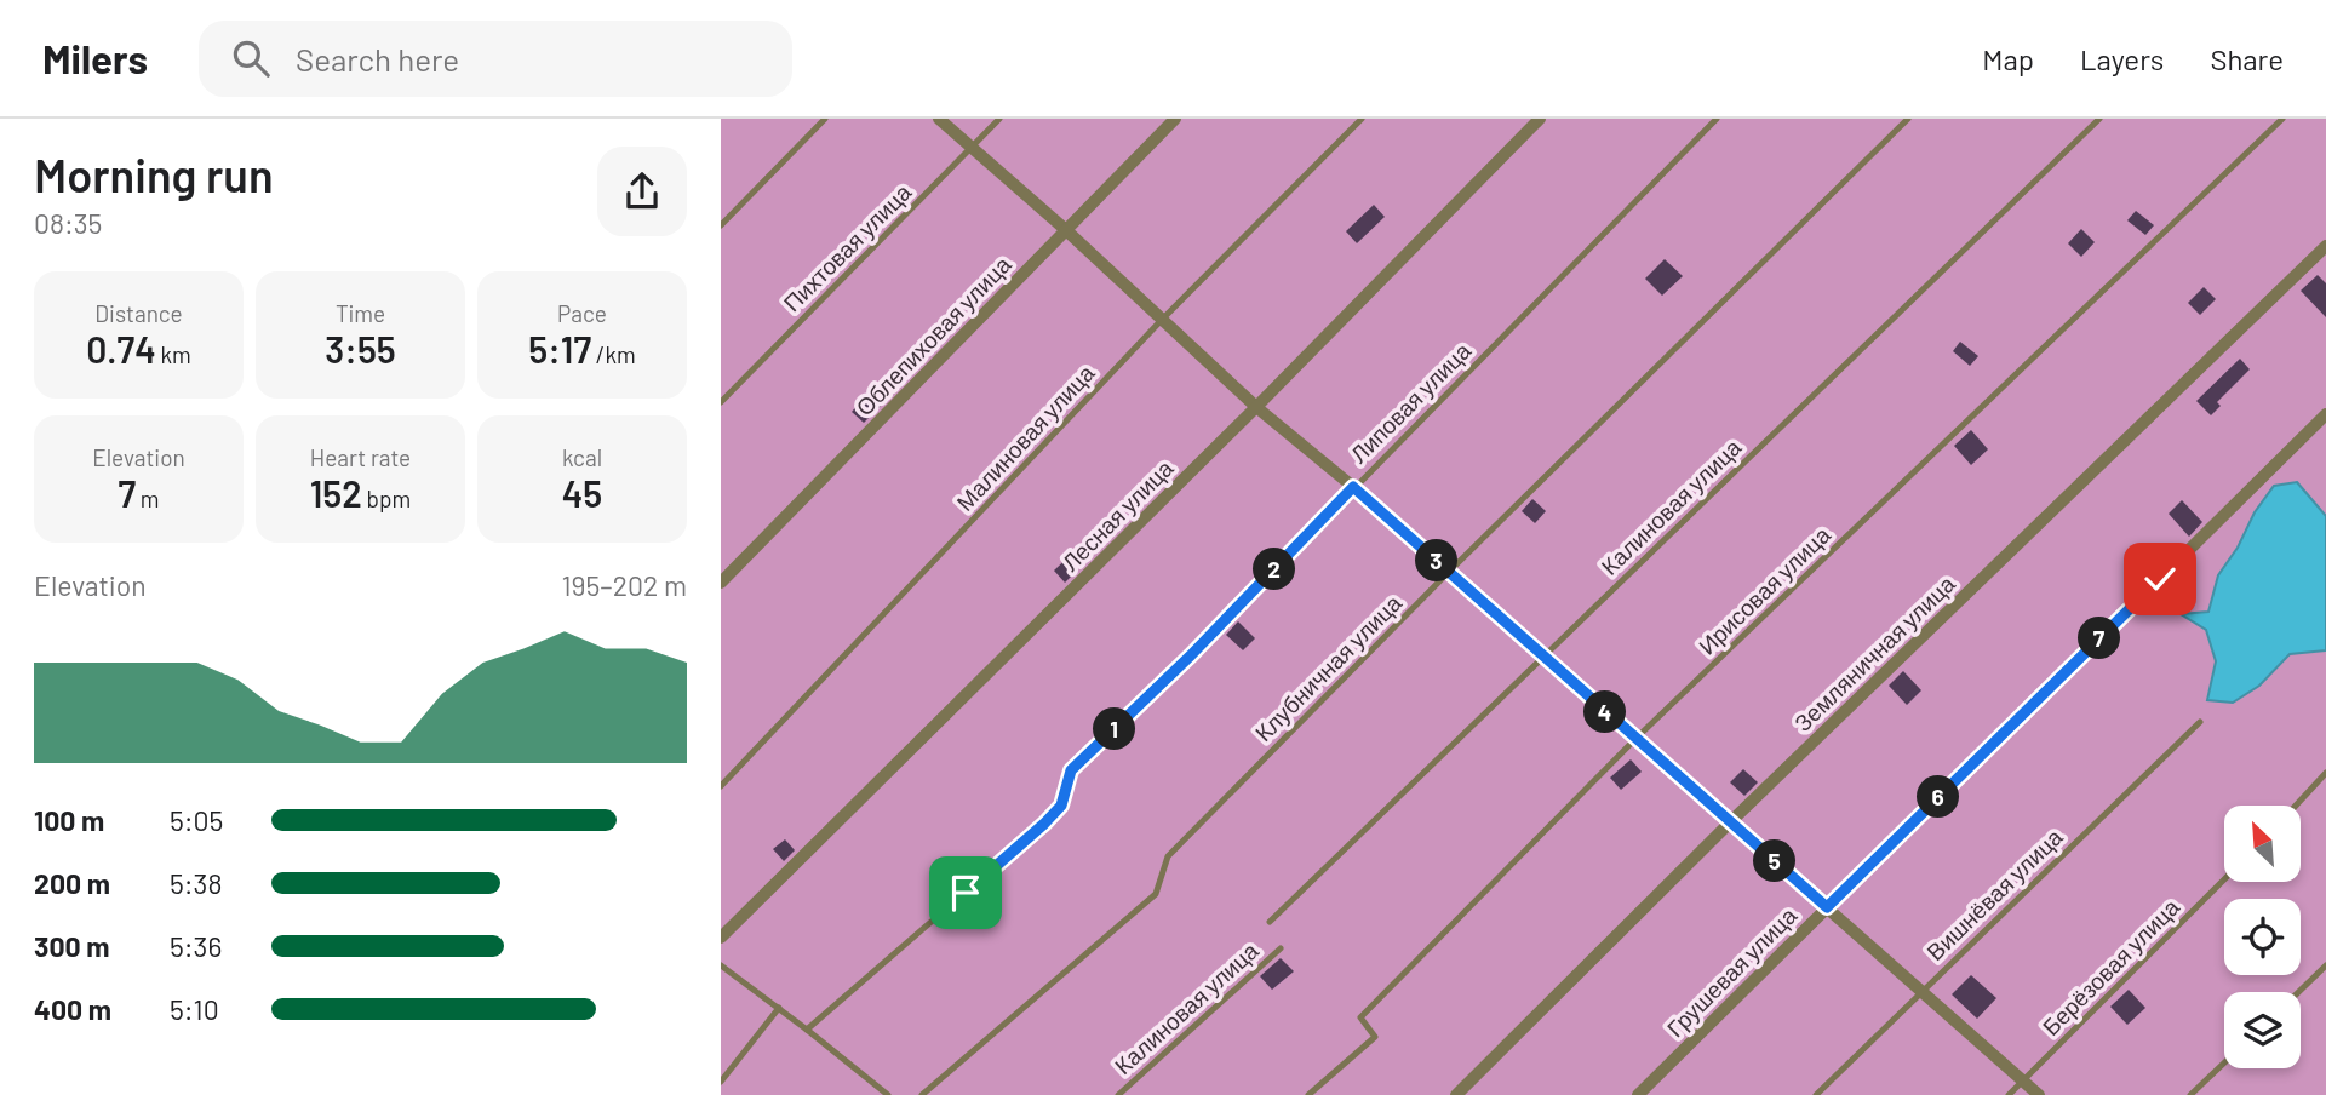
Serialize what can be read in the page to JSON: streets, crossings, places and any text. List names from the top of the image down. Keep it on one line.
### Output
{"streets":{"street":["Облепиховая улица","Лесная улица","Земляничная улица","Грушевая улица"],"lane":["Пихтовая улица","Липовая улица","Малиновая улица","Калиновая улица","Ирисовая улица","Клубничная улица","Вишнёвая улица","Берёзовая улица"]},"north":"top left","page":{"header":"Milers","search":"Search here","nav":["Map","Layers","Share"],"heading":["Morning run","08:35"],"stats":[["Distance","0.74 km"],["Time","3:55"],["Pace","5:17 /km"],["Elevation","7 m"],["Heart rate","152 bpm"],["kcal","45"]],"pins":["3","2","7","4","1","6","5"],"chart":["Elevation","195–202 m"],"list":[{"name":"100 m","note":"5:05"},{"name":"200 m","note":"5:38"},{"name":"300 m","note":"5:36"},{"name":"400 m","note":"5:10"}]}}
